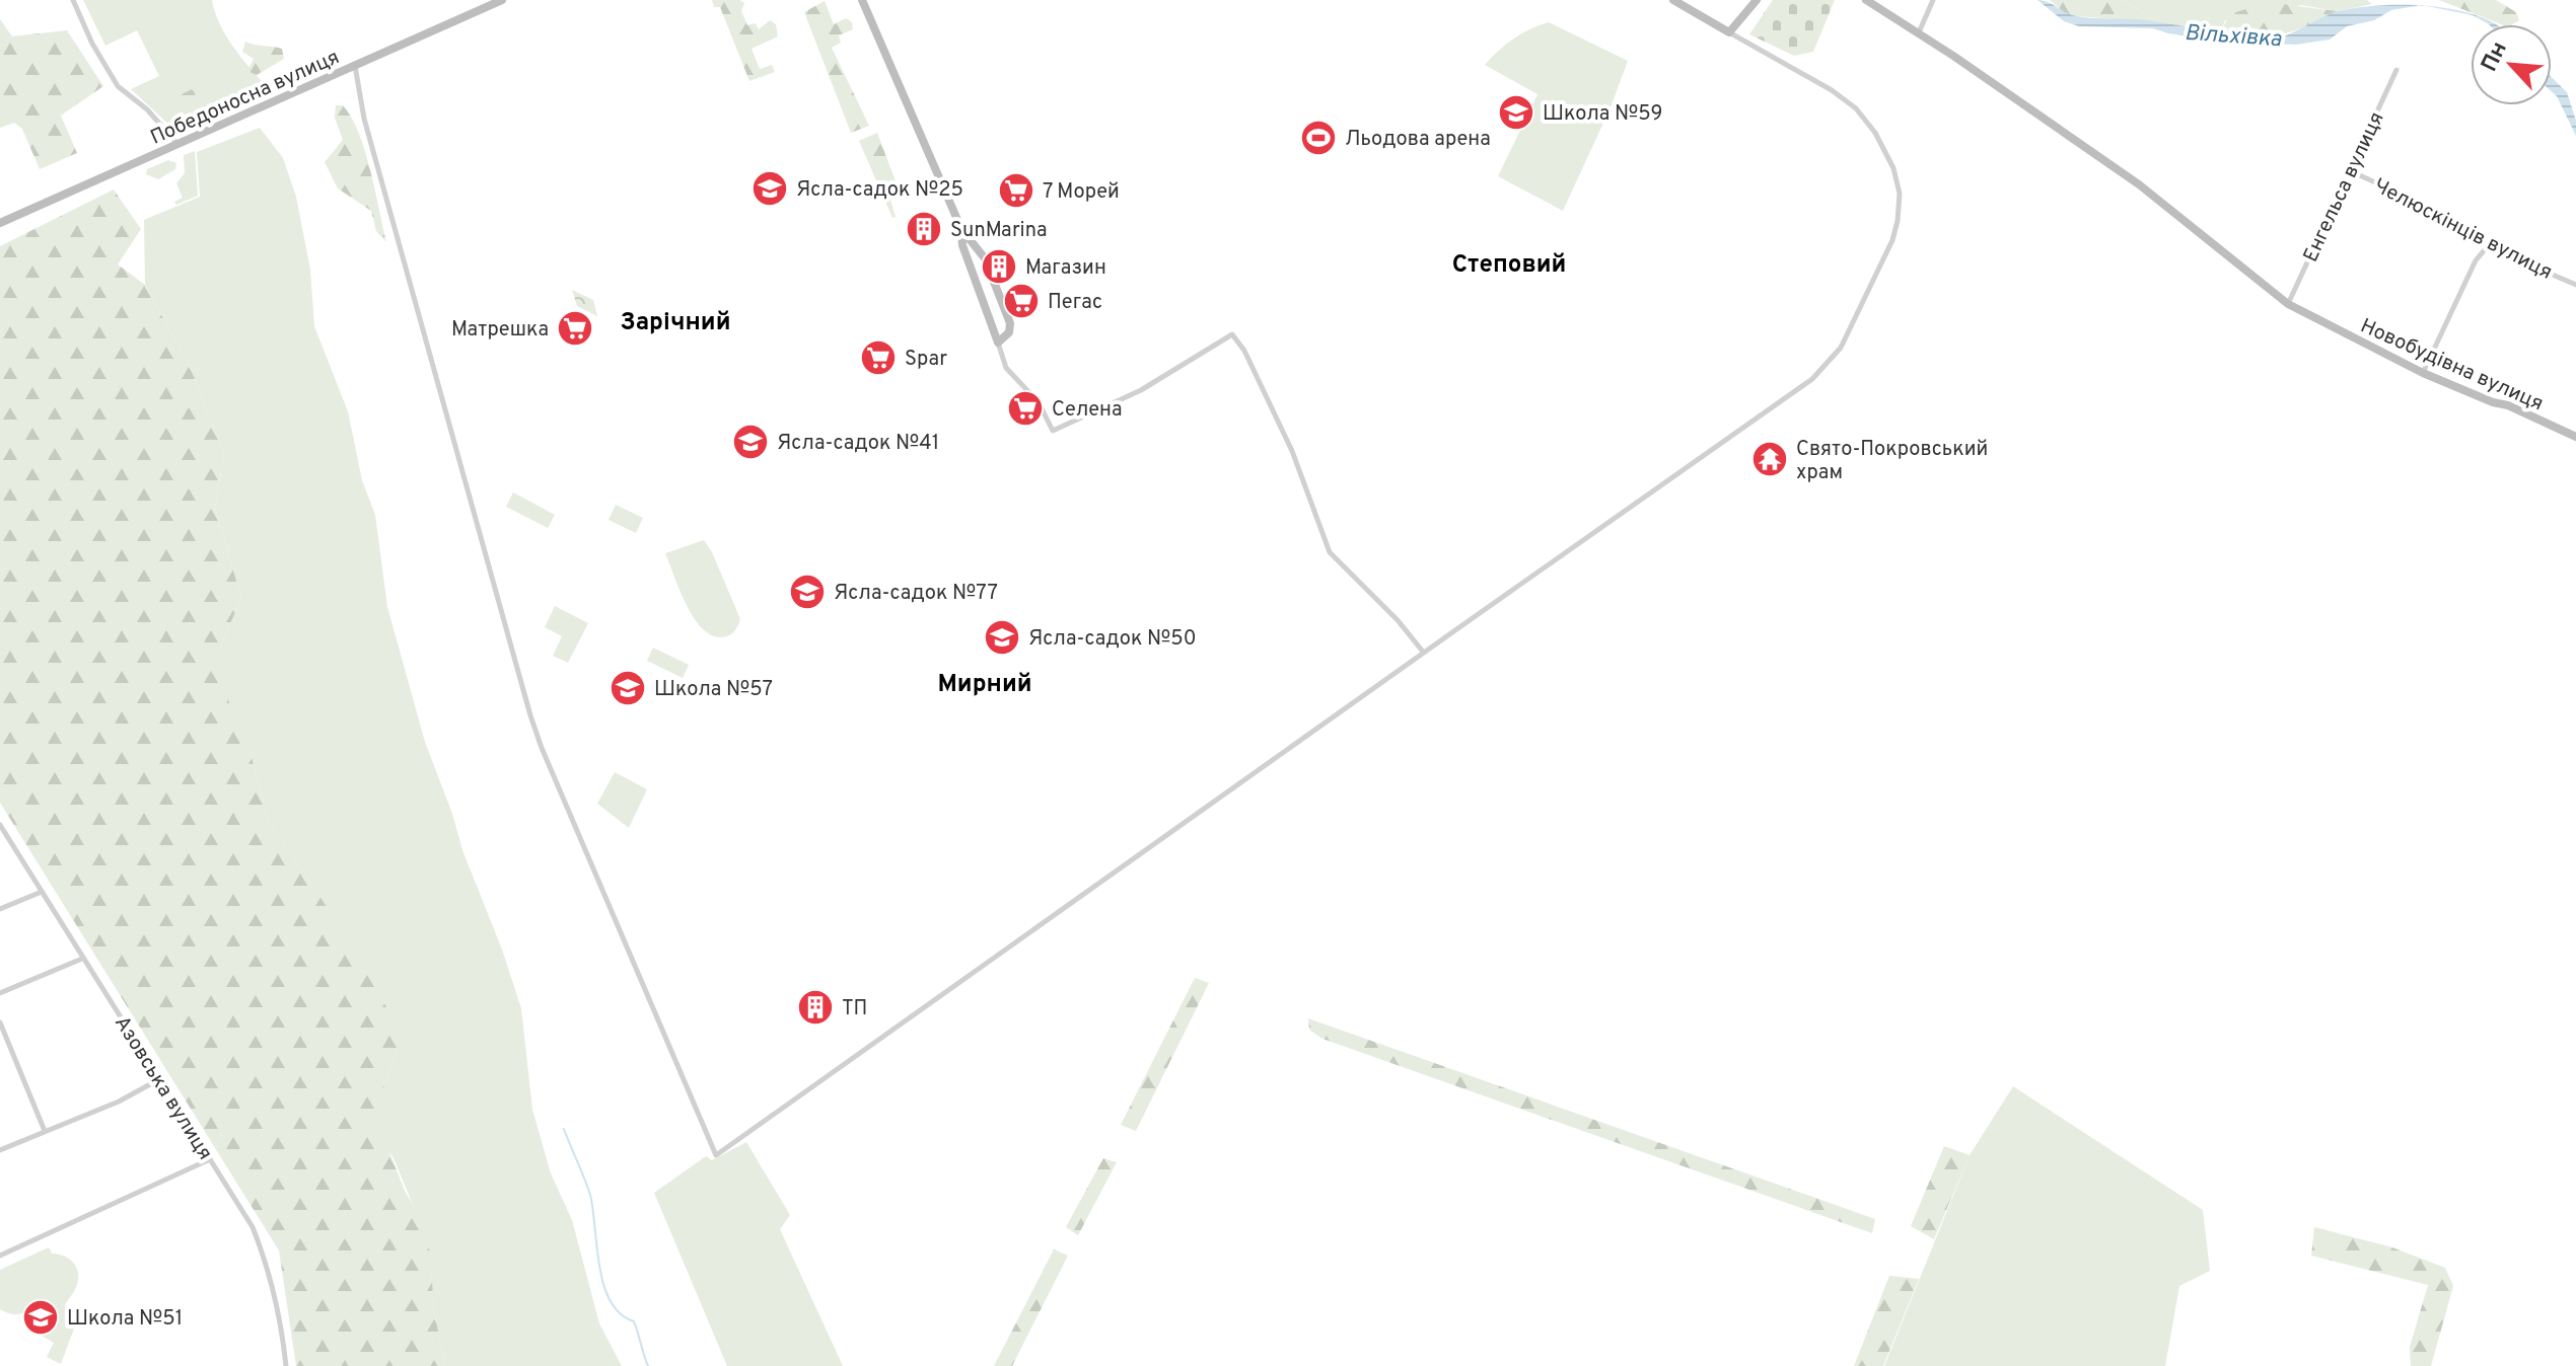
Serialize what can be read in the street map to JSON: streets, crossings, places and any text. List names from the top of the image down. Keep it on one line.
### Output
{"streets":{"street":["Победоносна вулиця","Енгельса вулиця","Челюскінців вулиця","Новобудівна вулиця","Азовська вулиця"]},"crossings":[["Енгельса вулиця","Челюскінців вулиця"],["Енгельса вулиця","Новобудівна вулиця"]],"districts":["Степовий","Зарічний","Мирний"],"water":["Вільхівка"],"places":{"school or university":["Школа №59","Ясла-садок №25","Ясла-садок №41","Ясла-садок №77","Ясла-садок №50","Школа №57","Школа №51"],"sports":["Льодова арена"],"supermarket":["7 Морей","Пегас","Матрешка","Spar","Селена"],"building":["SunMarina","Магазин","ТП"],"temple":["Свято-Покровський храм"]},"north":"top left"}
